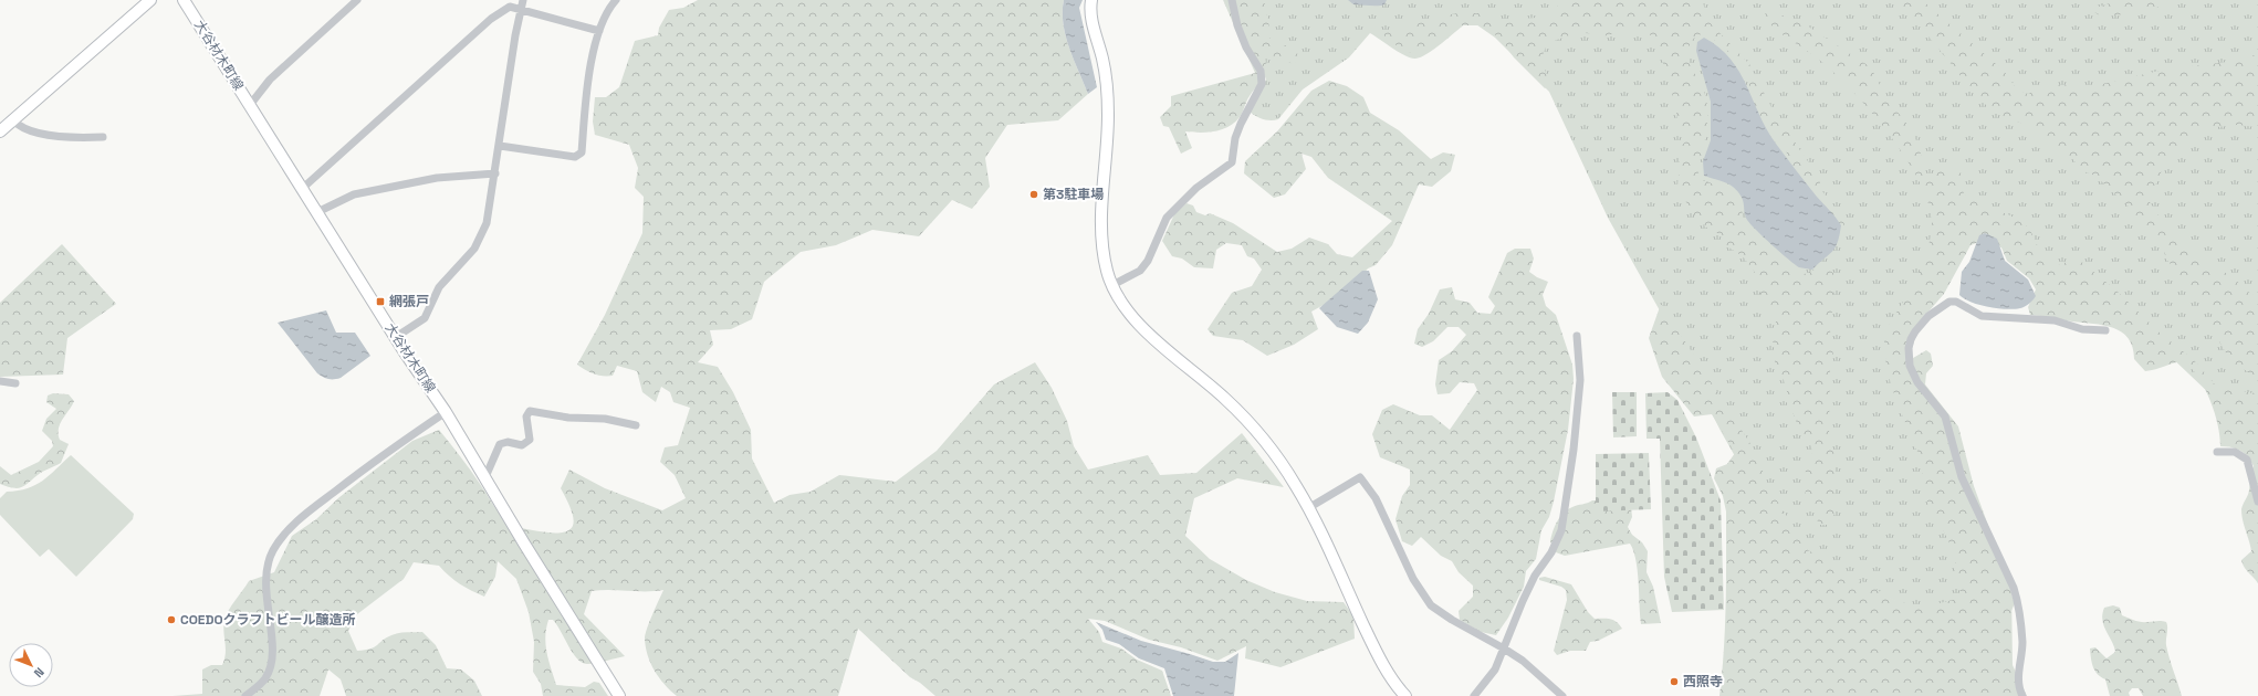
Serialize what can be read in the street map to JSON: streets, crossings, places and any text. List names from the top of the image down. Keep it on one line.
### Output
{"streets":{"street":["大谷材木町線"]},"places":{"other":["第3駐車場","COEDOクラフトビール醸造所","西照寺"],"transit":["網張戸"]},"north":"bottom right"}
